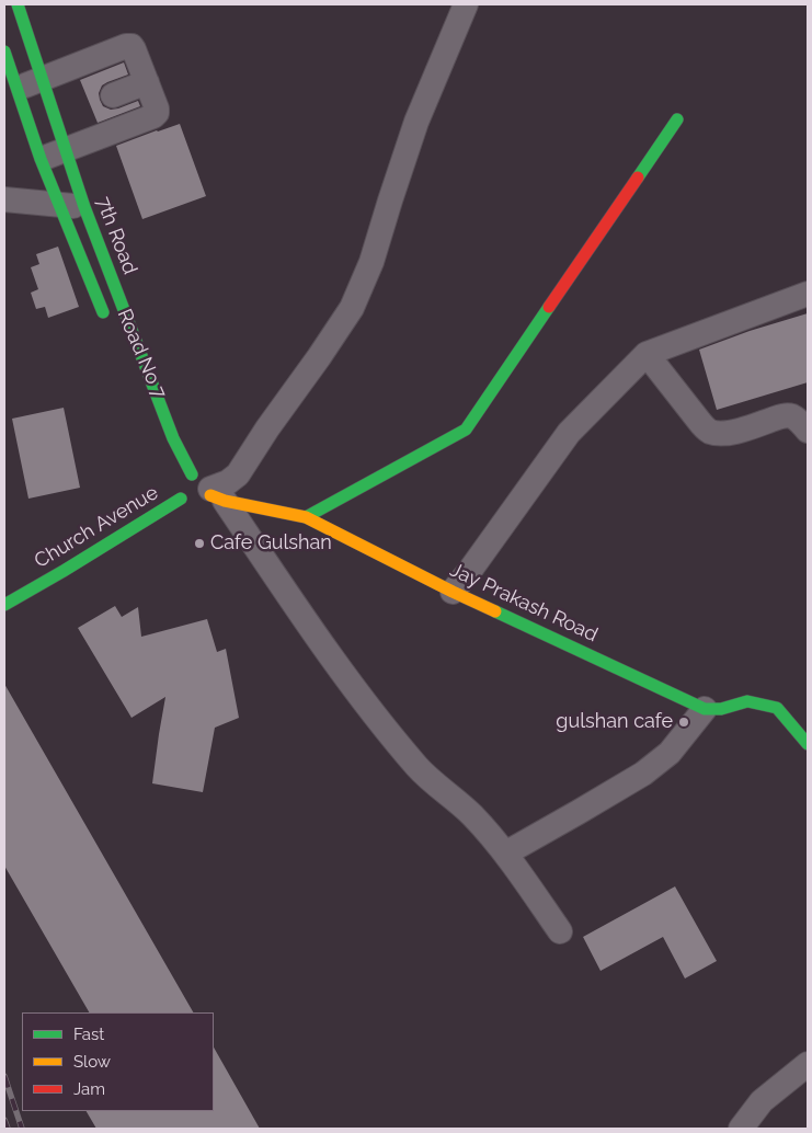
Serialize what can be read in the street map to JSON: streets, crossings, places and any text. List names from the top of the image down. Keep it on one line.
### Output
{"streets":{"street":["7th Road","Road No 7","Church Avenue","Jay Prakash Road"]},"crossings":[["7th Road","Jay Prakash Road"]],"places":["Cafe Gulshan","gulshan cafe"],"legend":["Fast","Slow","Jam"]}
